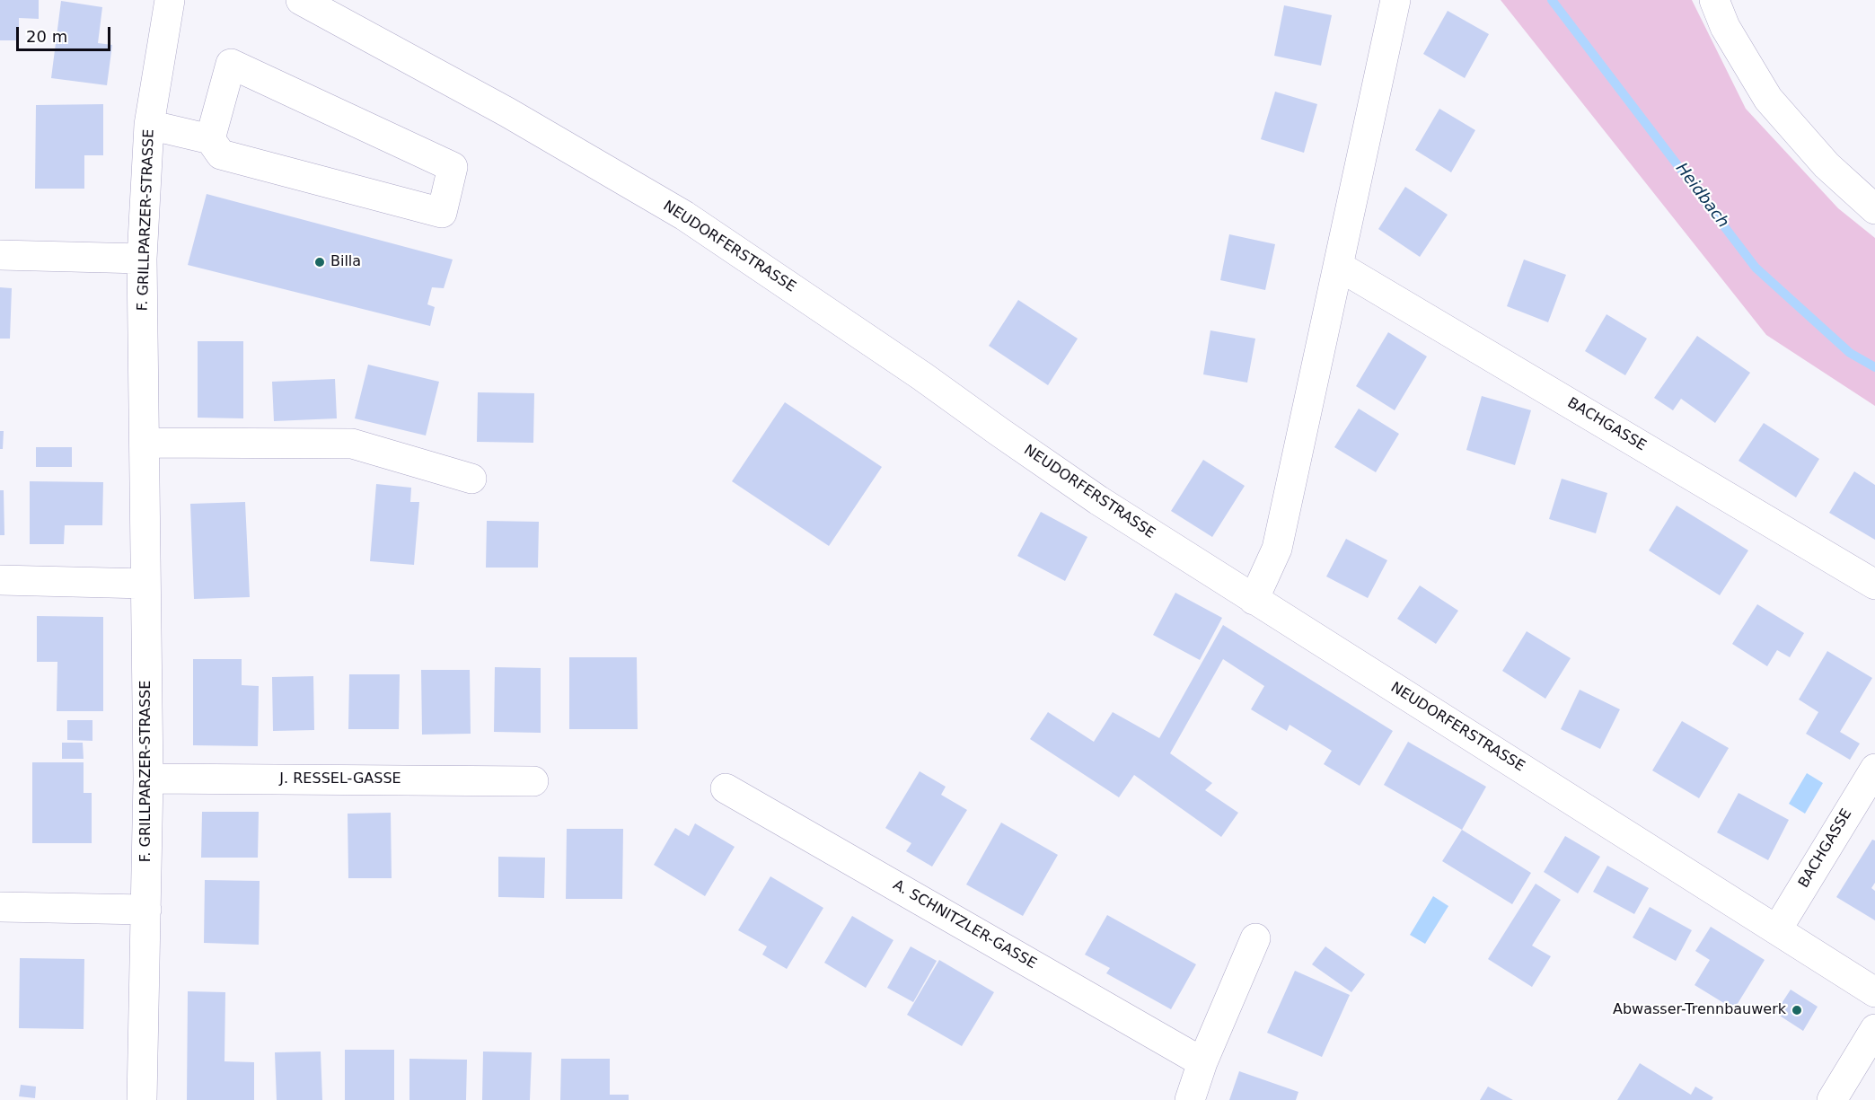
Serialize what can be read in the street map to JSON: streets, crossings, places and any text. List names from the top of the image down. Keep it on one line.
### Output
{"streets":{"street":["F. GRILLPARZER-STRASSE","NEUDORFERSTRASSE","BACHGASSE","J. RESSEL-GASSE","A. SCHNITZLER-GASSE"]},"crossings":[["F. GRILLPARZER-STRASSE","J. RESSEL-GASSE"],["NEUDORFERSTRASSE","BACHGASSE"]],"water":["Heidbach"],"places":["Billa","Abwasser-Trennbauwerk"],"scale_bar":"20 m"}
